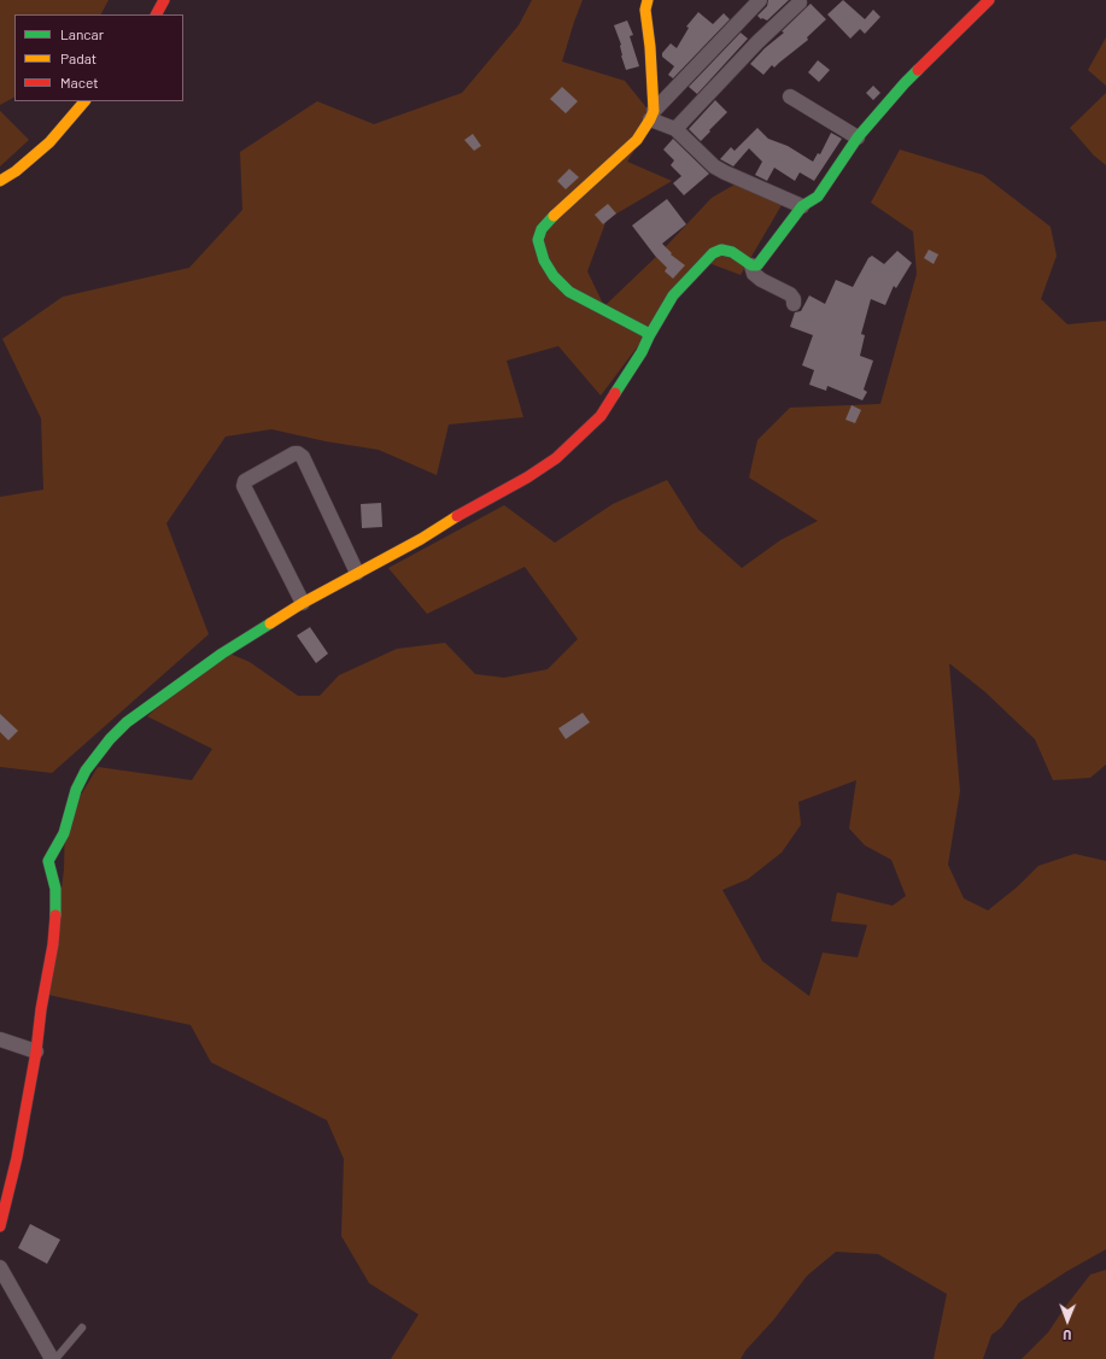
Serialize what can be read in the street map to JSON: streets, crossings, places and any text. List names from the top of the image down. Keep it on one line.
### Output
{"legend":["Lancar","Padat","Macet"],"north":"bottom"}
